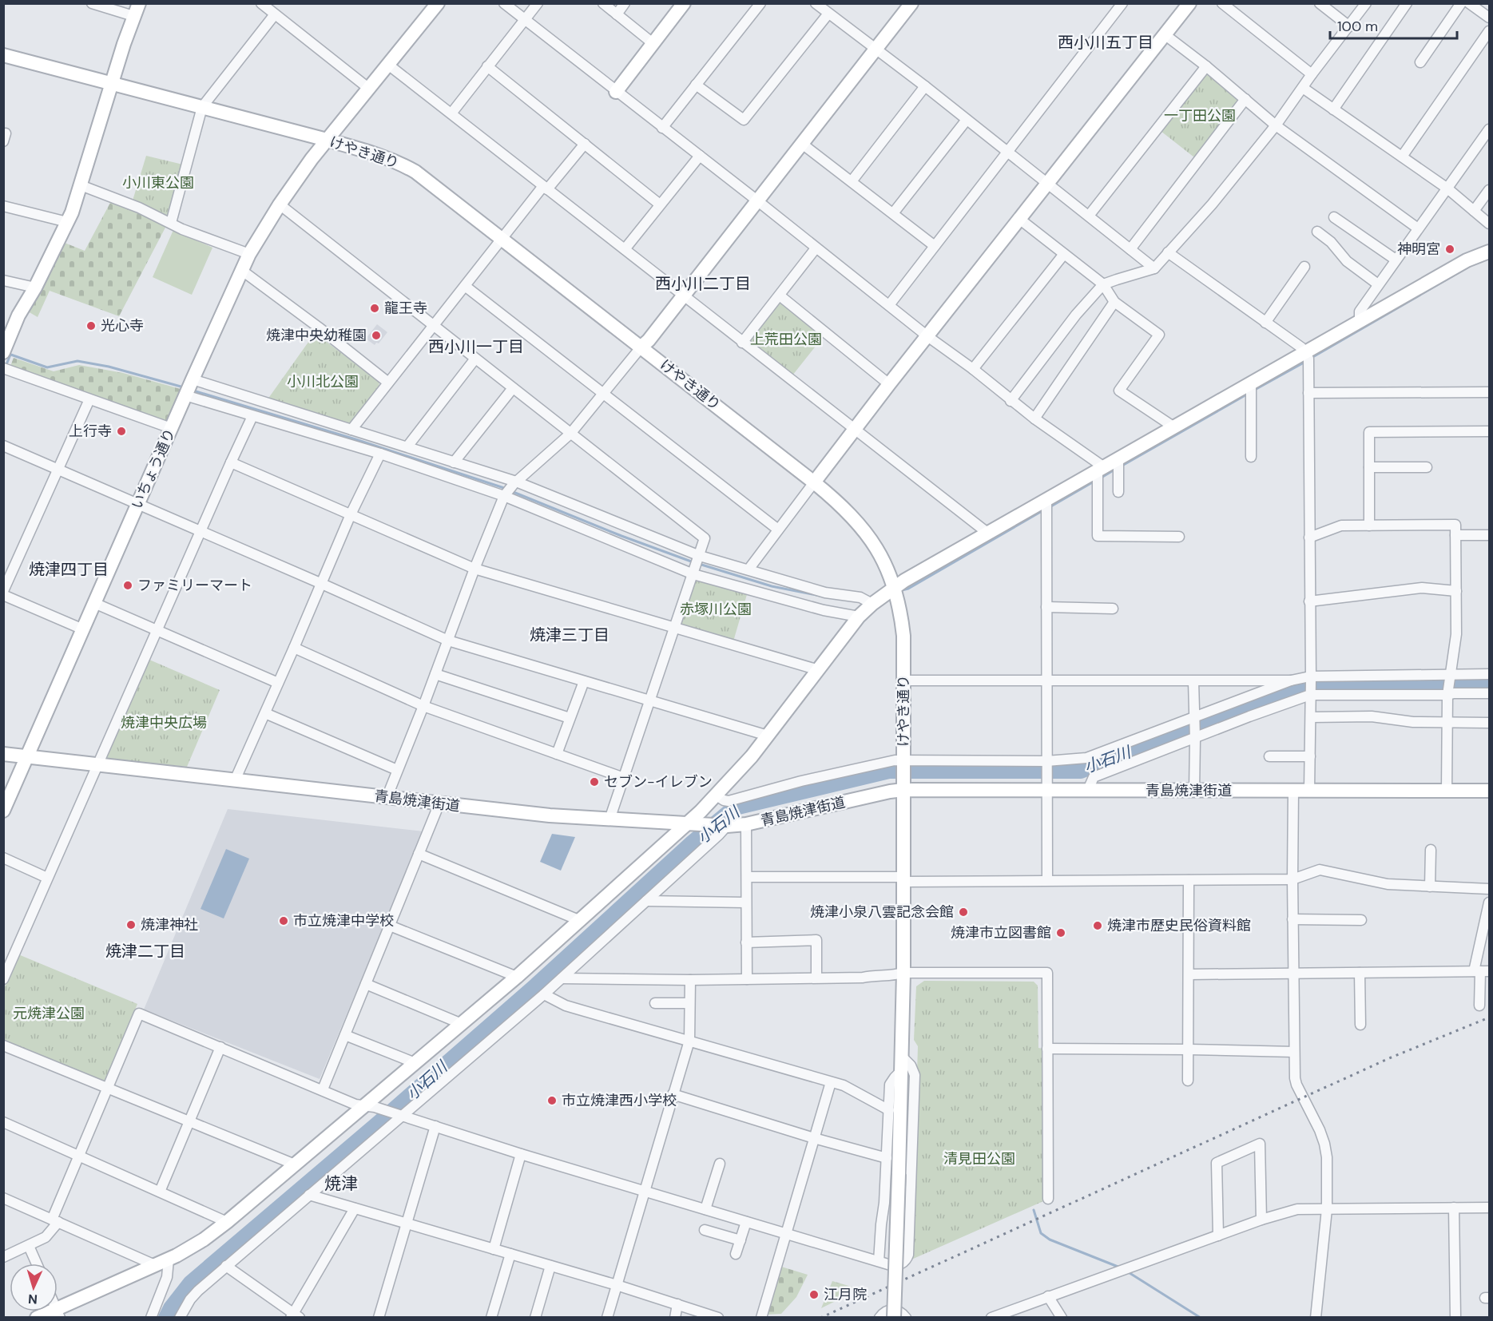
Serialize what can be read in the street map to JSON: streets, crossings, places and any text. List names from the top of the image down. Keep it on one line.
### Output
{"streets":{"street":["けやき通り","いちょう通り","青島焼津街道"]},"crossings":[["けやき通り","いちょう通り"],["けやき通り","青島焼津街道"],["いちょう通り","青島焼津街道"]],"districts":["西小川五丁目","西小川二丁目","西小川一丁目","焼津四丁目","焼津三丁目","焼津二丁目","焼津"],"water":["小石川"],"parks":["一丁田公園","小川東公園","上荒田公園","小川北公園","赤塚川公園","焼津中央広場","元焼津公園","清見田公園"],"places":["神明宮","龍王寺","光心寺","焼津中央幼稚園","上行寺","ファミリーマート","セブン-イレブン","焼津小泉八雲記念会館","市立焼津中学校","焼津神社","焼津市歴史民俗資料館","焼津市立図書館","市立焼津西小学校","江月院"],"scale_bar":"100 m","north":"bottom"}
